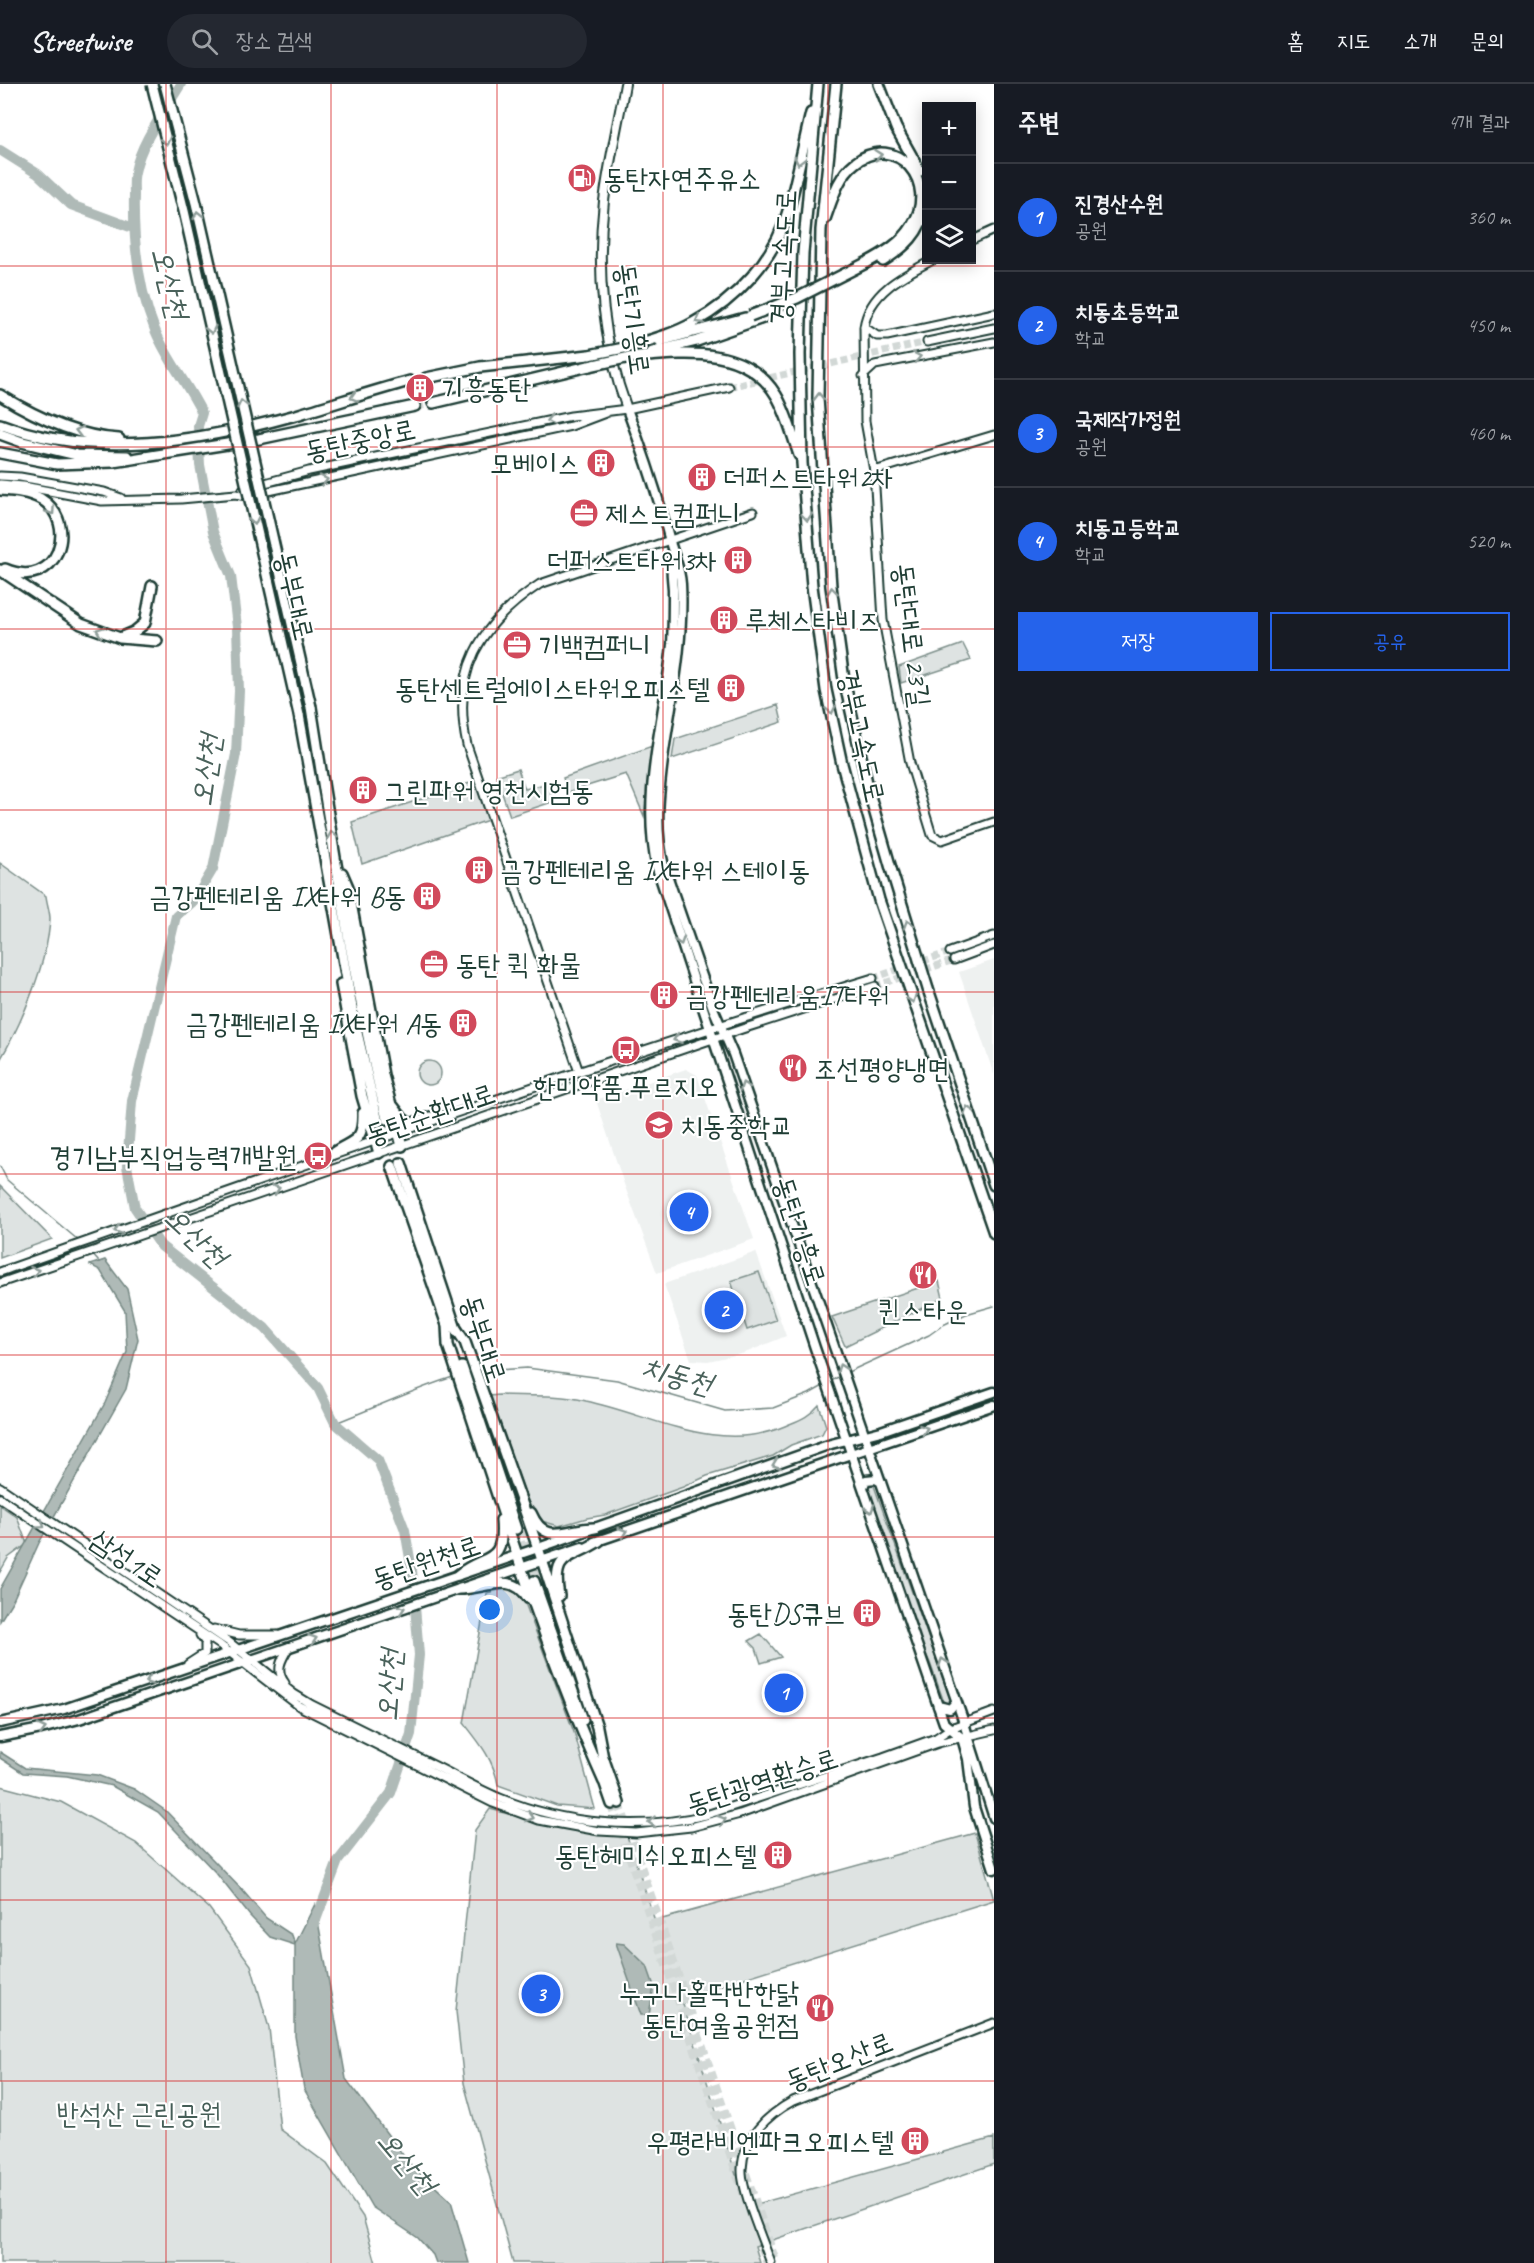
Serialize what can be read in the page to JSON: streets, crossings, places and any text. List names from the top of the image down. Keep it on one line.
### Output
{"streets":{"highway":["경부고속도로","동부대로"],"main road":["동탄기흥로","동탄원천로"],"street":["동탄중앙로","동탄대로 23길","동탄순환대로","삼성1로","동탄광역환승로","동탄오산로"]},"crossings":[["동탄기흥로","동탄중앙로"],["동탄기흥로","동탄순환대로"],["동탄기흥로","동탄원천로"],["동탄기흥로","동탄광역환승로"],["삼성1로","동탄원천로"],["삼성1로","동탄광역환승로"],["동탄원천로","동탄광역환승로"]],"water":["오산천","치동천"],"parks":["반석산 근린공원"],"places":{"fuel station":["동탄자연주유소"],"building":["기흥동탄","모베이스","더퍼스트타워2차","더퍼스트타워3차","루체스타비즈","동탄센트럴에이스타워오피스텔","그린파워 영천시험동","금강펜테리움 IX타워 스테이동","금강펜테리움 IX타워 B동","금강펜테리움IT타워","금강펜테리움 IX타워 A동","동탄DS큐브","동탄헤미쉬오피스텔","우평라비엔파크오피스텔"],"office":["제스트컴퍼니","기백컴퍼니","동탄 퀵 화물"],"bus stop":["한미약품.푸르지오","경기남부직업능력개발원"],"restaurant":["조선평양냉면","퀸스타운","누구나홀딱반한닭 동탄여울공원점"],"school or university":["치동중학교"]},"page":{"header":"Streetwise","search":"장소 검색","nav":["홈","지도","소개","문의"],"heading":["주변","4개 결과"],"map_buttons":["+","−"],"list":[{"mark":"1","name":"진경산수원","note":"공원","value":"360 m"},{"mark":"2","name":"치동초등학교","note":"학교","value":"450 m"},{"mark":"3","name":"국제작가정원","note":"공원","value":"460 m"},{"mark":"4","name":"치동고등학교","note":"학교","value":"520 m"}],"buttons":["저장","공유"],"pins":["4","2","1","3"]}}
